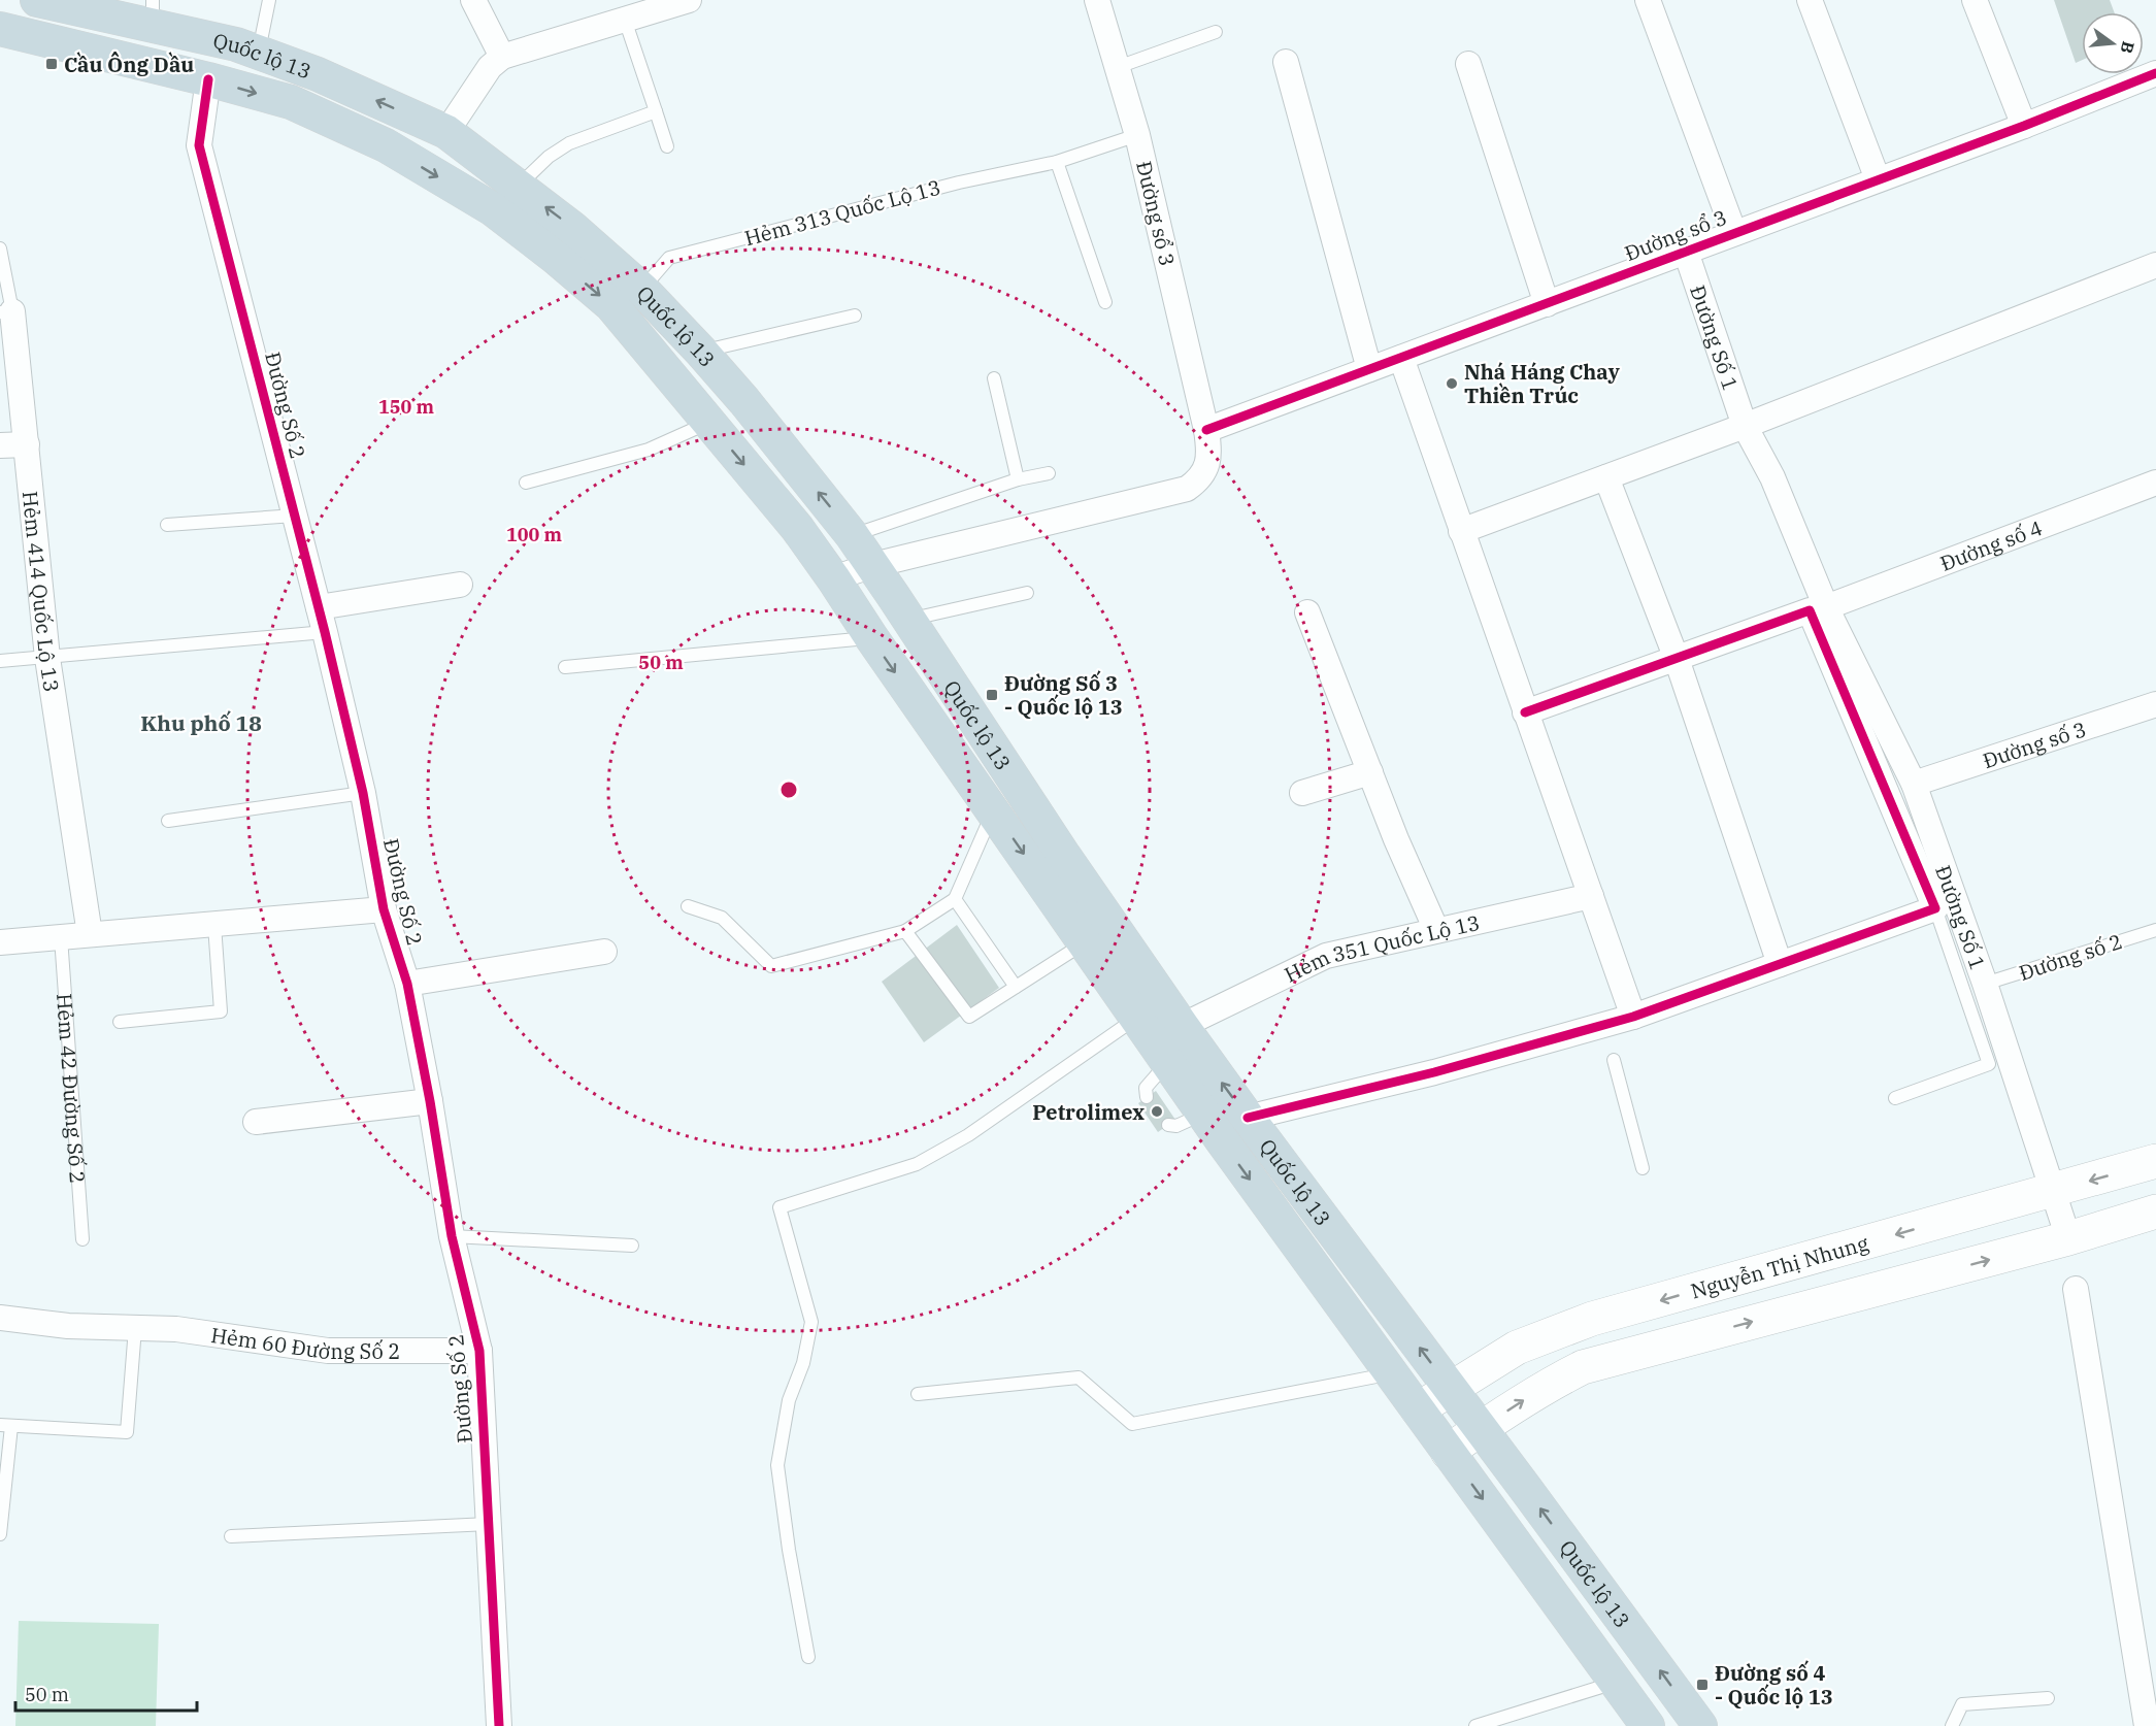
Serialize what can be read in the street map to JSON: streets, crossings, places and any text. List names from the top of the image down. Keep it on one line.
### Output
{"streets":{"highway":["Quốc lộ 13"],"street":["Đường sổ 3","Đường Số 1","Đường Số 2","Đường số 4","Hẻm 414 Quốc Lộ 13","Đường số 3","Hẻm 351 Quốc Lộ 13","Nguyễn Thị Nhung","Hẻm 60 Đường Số 2"],"lane":["Hẻm 313 Quốc Lộ 13","Đường số 2","Hẻm 42 Đường Số 2"]},"crossings":[["Quốc lộ 13","Hẻm 313 Quốc Lộ 13"],["Quốc lộ 13","Đường sổ 3"],["Quốc lộ 13","Đường Số 2"],["Quốc lộ 13","Hẻm 351 Quốc Lộ 13"],["Quốc lộ 13","Nguyễn Thị Nhung"],["Hẻm 313 Quốc Lộ 13","Đường sổ 3"],["Đường sổ 3","Đường Số 1"],["Đường Số 1","Đường số 4"],["Đường Số 1","Đường số 3"],["Đường Số 1","Đường số 2"],["Đường Số 1","Nguyễn Thị Nhung"],["Đường Số 2","Hẻm 60 Đường Số 2"]],"districts":["Khu phố 18"],"places":{"transit":["Cầu Ông Dầu","Đường Số 3 - Quốc lộ 13","Đường số 4 - Quốc lộ 13"],"other":["Nhá Háng Chay Thiền Trúc","Petrolimex"]},"scale_bar":"50 m","north":"right","rings":["150 m","100 m","50 m"]}
